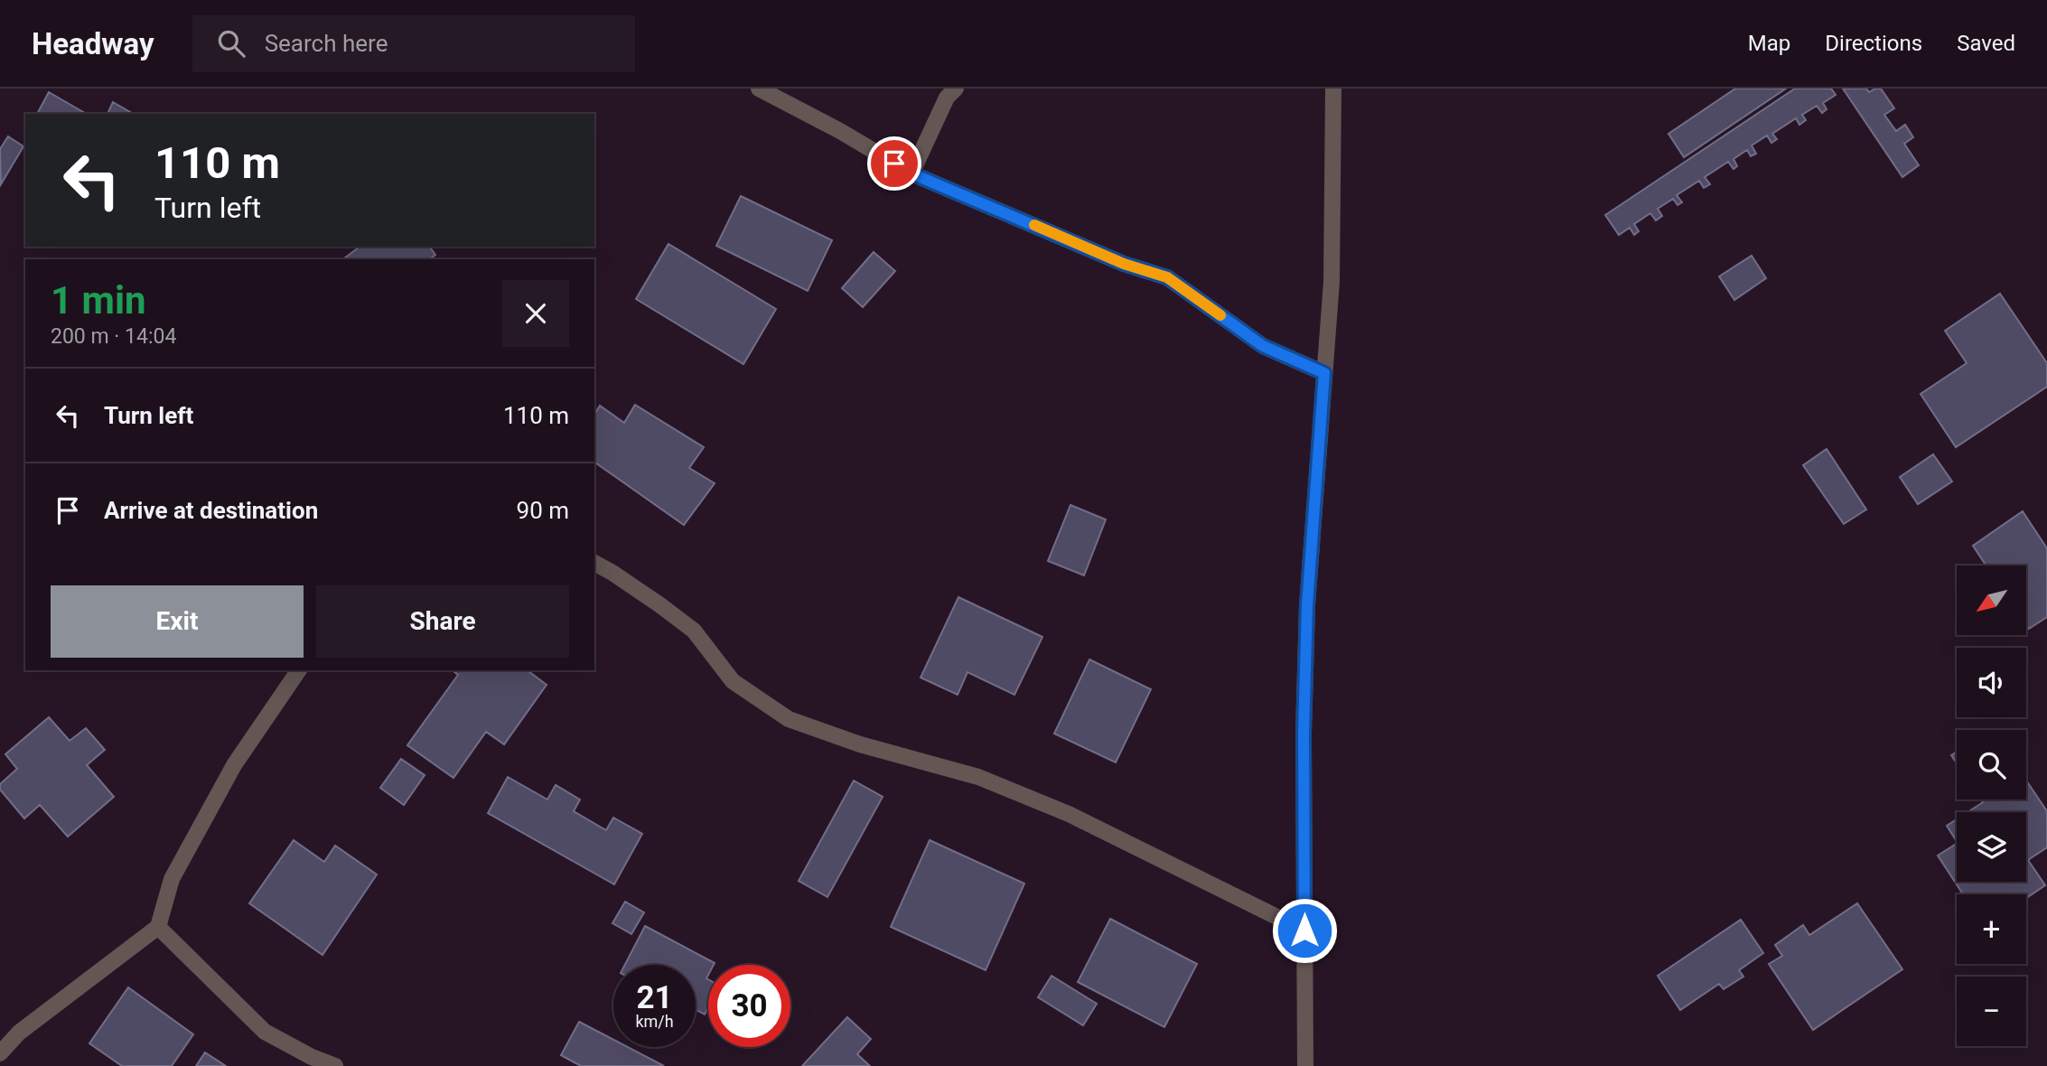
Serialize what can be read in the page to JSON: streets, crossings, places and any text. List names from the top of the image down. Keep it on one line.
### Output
{"north":"bottom left","page":{"header":"Headway","search":"Search here","nav":["Map","Directions","Saved"],"turn":["110 m","Turn left"],"heading":["1 min","200 m · 14:04"],"list":[{"name":"Turn left","value":"110 m"},{"name":"Arrive at destination","value":"90 m"}],"map_buttons":["+","−"],"buttons":["Exit","Share"],"speed":"21 km/h","limit":"30"}}
